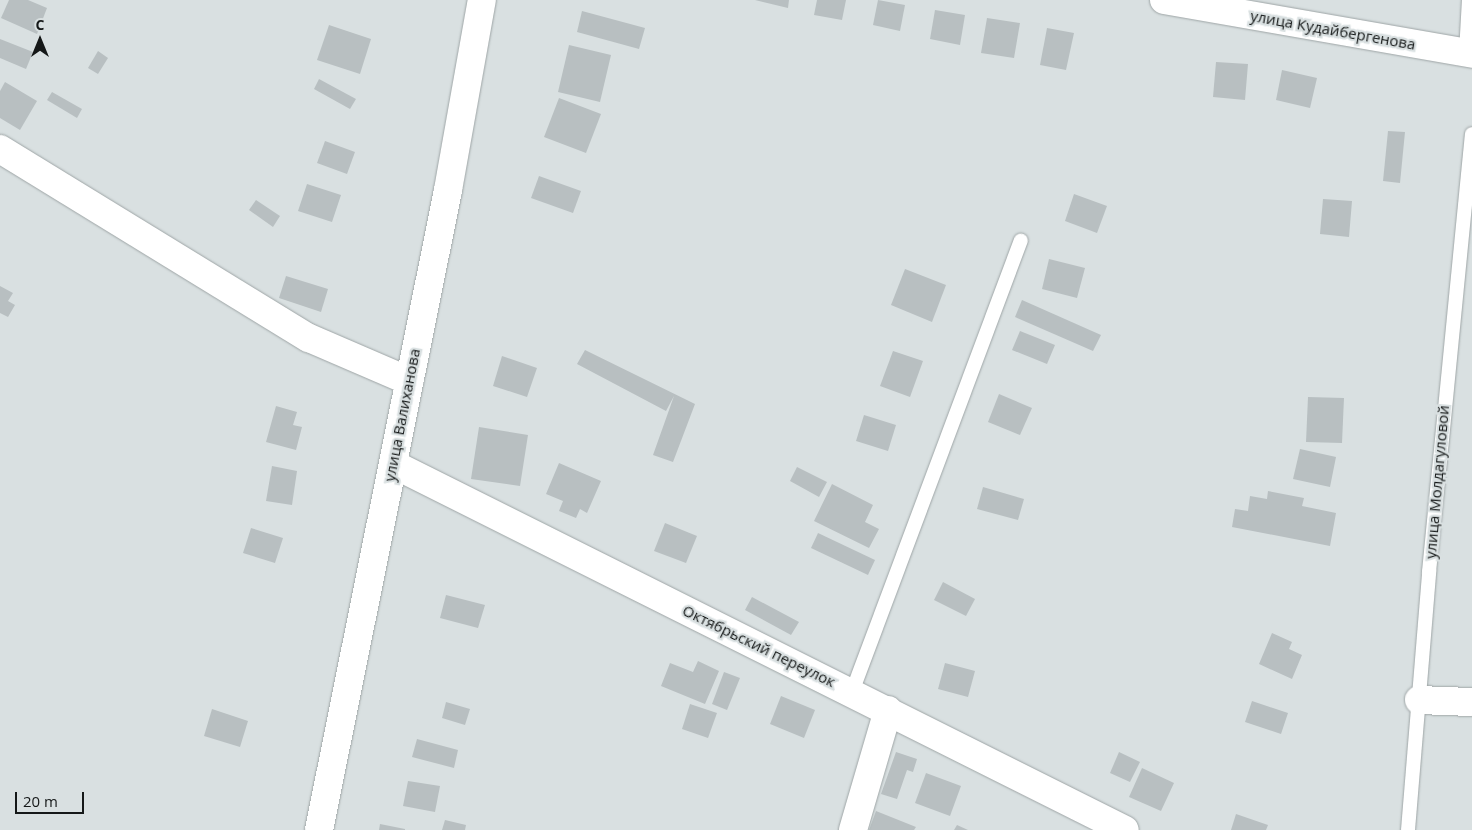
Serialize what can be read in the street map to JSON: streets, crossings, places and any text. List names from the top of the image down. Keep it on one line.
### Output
{"streets":{"street":["улица Кудайбергенова","улица Валиханова","Октябрьский переулок"],"lane":["улица Молдагуловой"]},"crossings":[["улица Валиханова","Октябрьский переулок"]],"scale_bar":"20 m","north":"top"}
